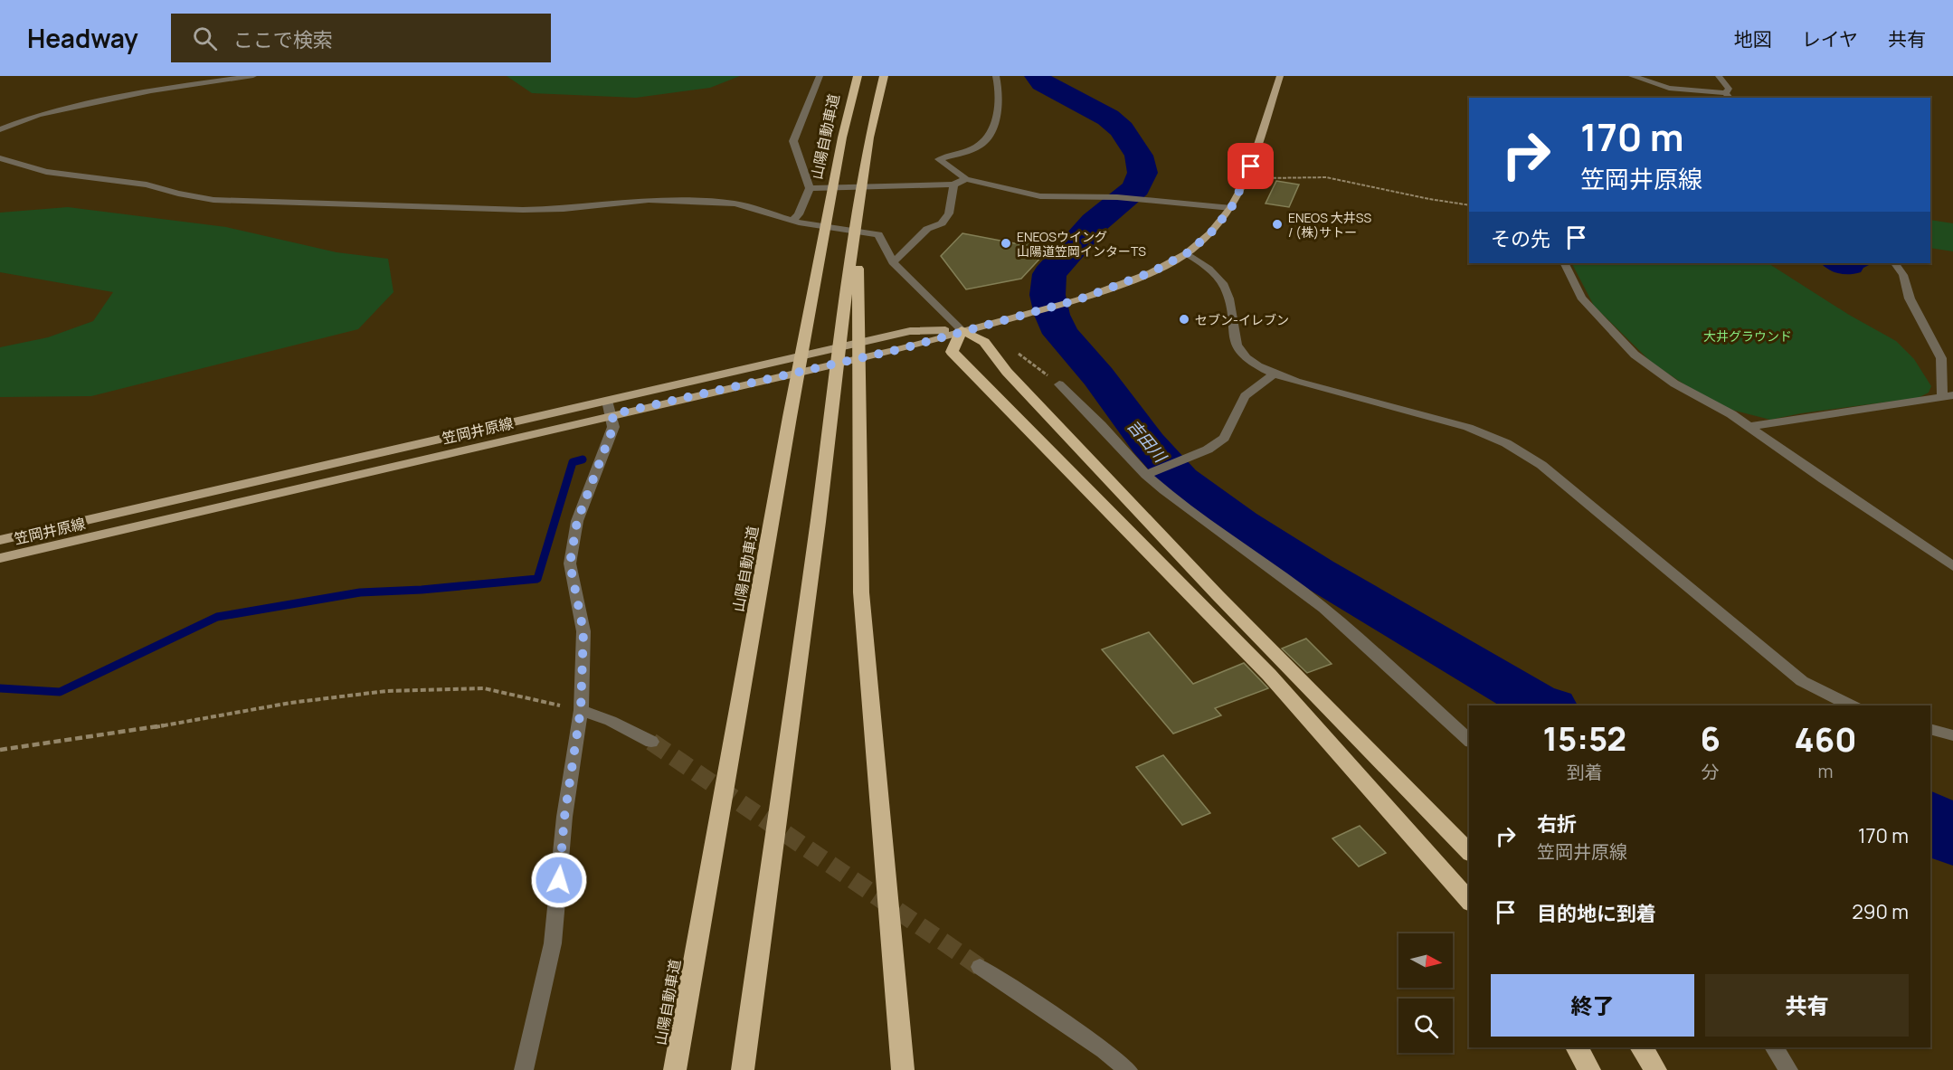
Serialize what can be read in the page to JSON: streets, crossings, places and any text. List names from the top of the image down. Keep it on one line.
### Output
{"streets":{"highway":["山陽自動車道"],"main road":["笠岡井原線"]},"water":["吉田川"],"parks":["大井グラウンド"],"places":["ENEOS 大井SS / (株)サトー","ENEOSウイング 山陽道笠岡インターTS","セブン-イレブン"],"north":"right","page":{"header":"Headway","search":"ここで検索","nav":["地図","レイヤ","共有"],"turn":["170 m","笠岡井原線"],"then":"その先","eta":["15:52","到着","6","分","460","m"],"list":[{"name":"右折","note":"笠岡井原線","value":"170 m"},{"name":"目的地に到着","value":"290 m"}],"buttons":["終了","共有"]}}
